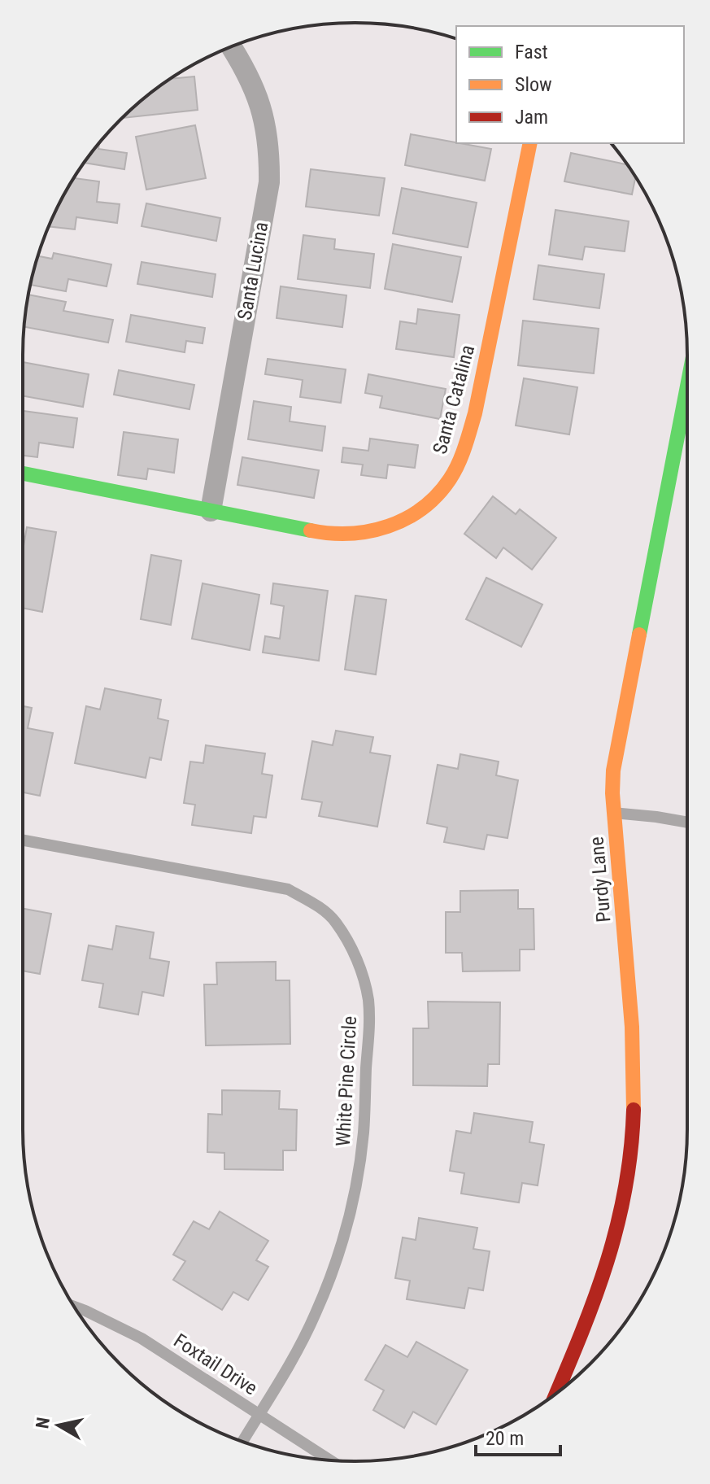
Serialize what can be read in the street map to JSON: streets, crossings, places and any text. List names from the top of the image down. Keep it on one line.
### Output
{"streets":{"street":["Santa Lucina","Santa Catalina","Purdy Lane"],"lane":["White Pine Circle","Foxtail Drive"]},"crossings":[["Santa Lucina","Santa Catalina"],["White Pine Circle","Foxtail Drive"]],"legend":["Fast","Slow","Jam"],"scale_bar":"20 m","north":"left"}
